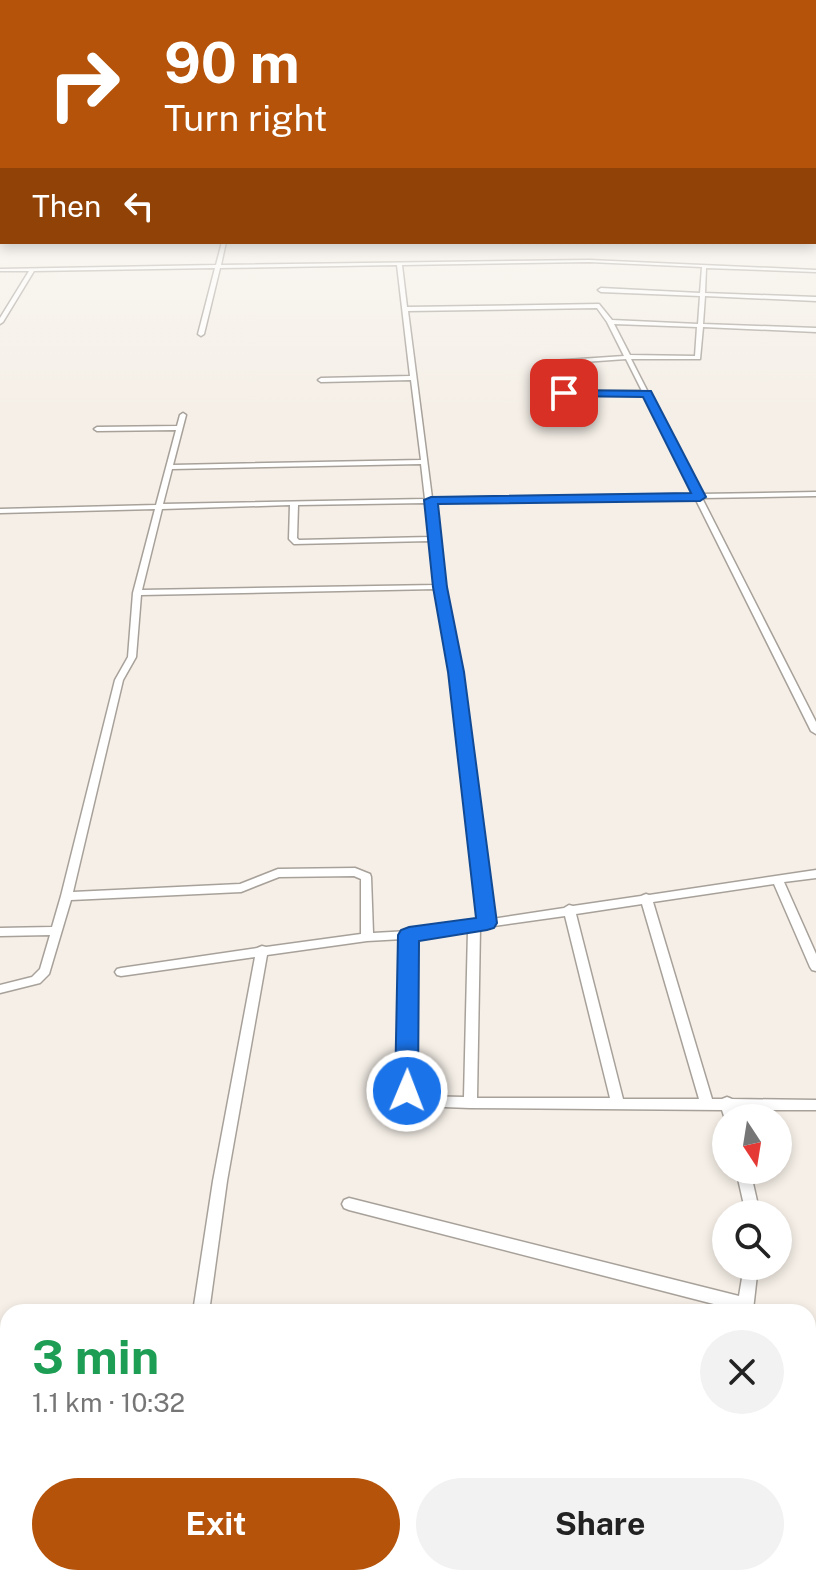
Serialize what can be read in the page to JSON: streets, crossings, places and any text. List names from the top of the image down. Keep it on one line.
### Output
{"north":"bottom","page":{"turn":["90 m","Turn right"],"then":"Then","heading":["3 min","1.1 km · 10:32"],"buttons":["Exit","Share"]}}
